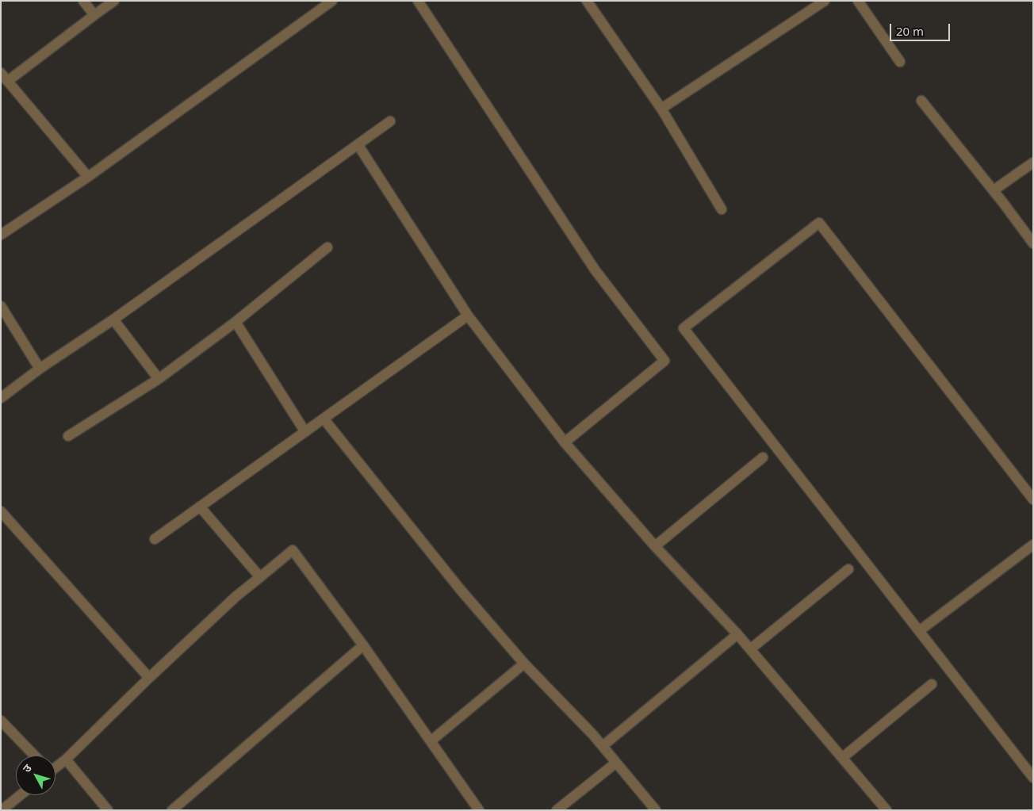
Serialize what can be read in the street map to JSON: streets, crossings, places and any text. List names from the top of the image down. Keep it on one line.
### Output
{"scale_bar":"20 m","north":"top left"}
